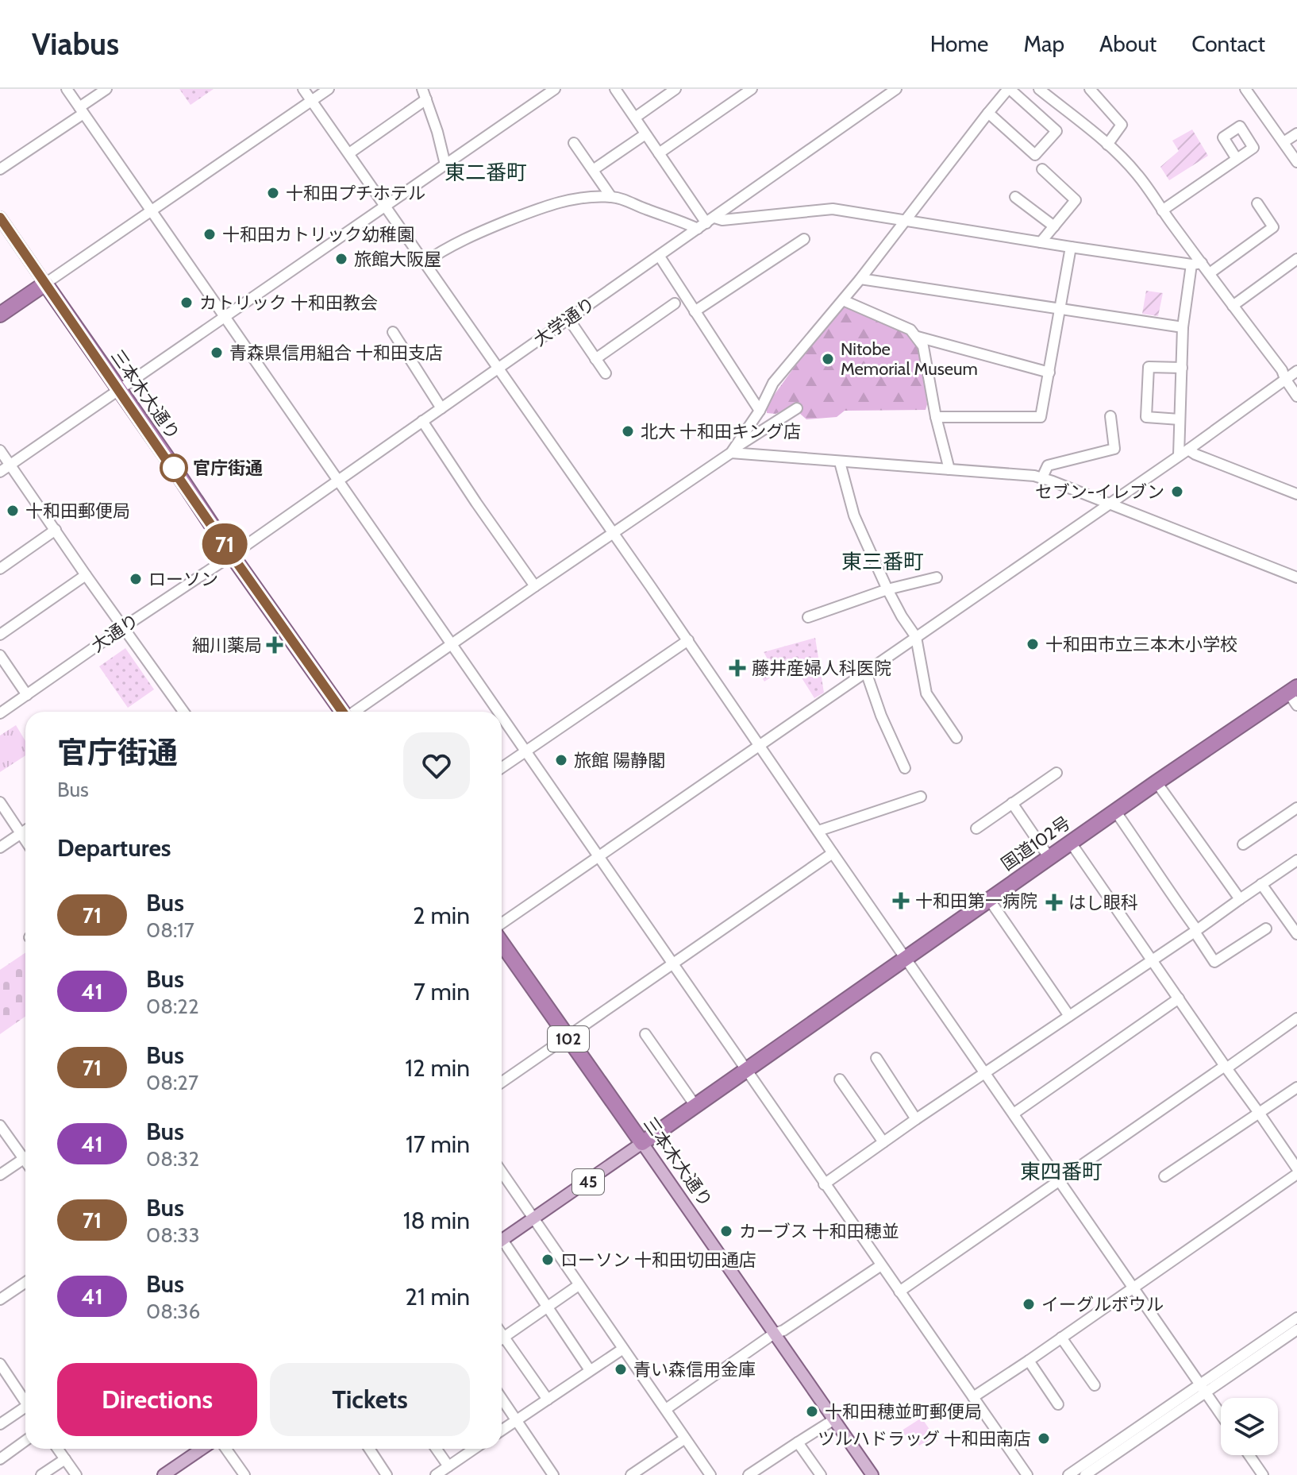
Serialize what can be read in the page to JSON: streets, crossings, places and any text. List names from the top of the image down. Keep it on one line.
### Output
{"streets":{"highway":["三本木大通り","国道102号","102"],"main road":["45"],"street":["大学通り","大通り"]},"crossings":[["大学通り","三本木大通り"],["大学通り","大通り"],["三本木大通り","大通り"],["三本木大通り","国道102号"],["三本木大通り","45"],["国道102号","45"]],"districts":["東二番町","東三番町","東四番町"],"places":{"other":["十和田プチホテル","十和田カトリック幼稚園","旅館大阪屋","カトリック 十和田教会","青森県信用組合 十和田支店","Nitobe Memorial Museum","北大 十和田キング店","官庁街通","セブン-イレブン","十和田郵便局","ローソン","十和田市立三本木小学校","旅館 陽静閣","カーブス 十和田穂並","ローソン 十和田切田通店","イーグルボウル","青い森信用金庫","十和田穂並町郵便局","ツルハドラッグ 十和田南店"],"health":["細川薬局","藤井産婦人科医院","十和田第一病院","はし眼科"]},"lines":["bus line 71"],"page":{"header":"Viabus","nav":["Home","Map","About","Contact"],"on_map":"71","heading":[["官庁街通","Bus"],"Departures"],"list":[{"mark":"71","name":"Bus","note":"08:17","value":"2 min"},{"mark":"41","name":"Bus","note":"08:22","value":"7 min"},{"mark":"71","name":"Bus","note":"08:27","value":"12 min"},{"mark":"41","name":"Bus","note":"08:32","value":"17 min"},{"mark":"71","name":"Bus","note":"08:33","value":"18 min"},{"mark":"41","name":"Bus","note":"08:36","value":"21 min"}],"buttons":["Directions","Tickets"]}}
